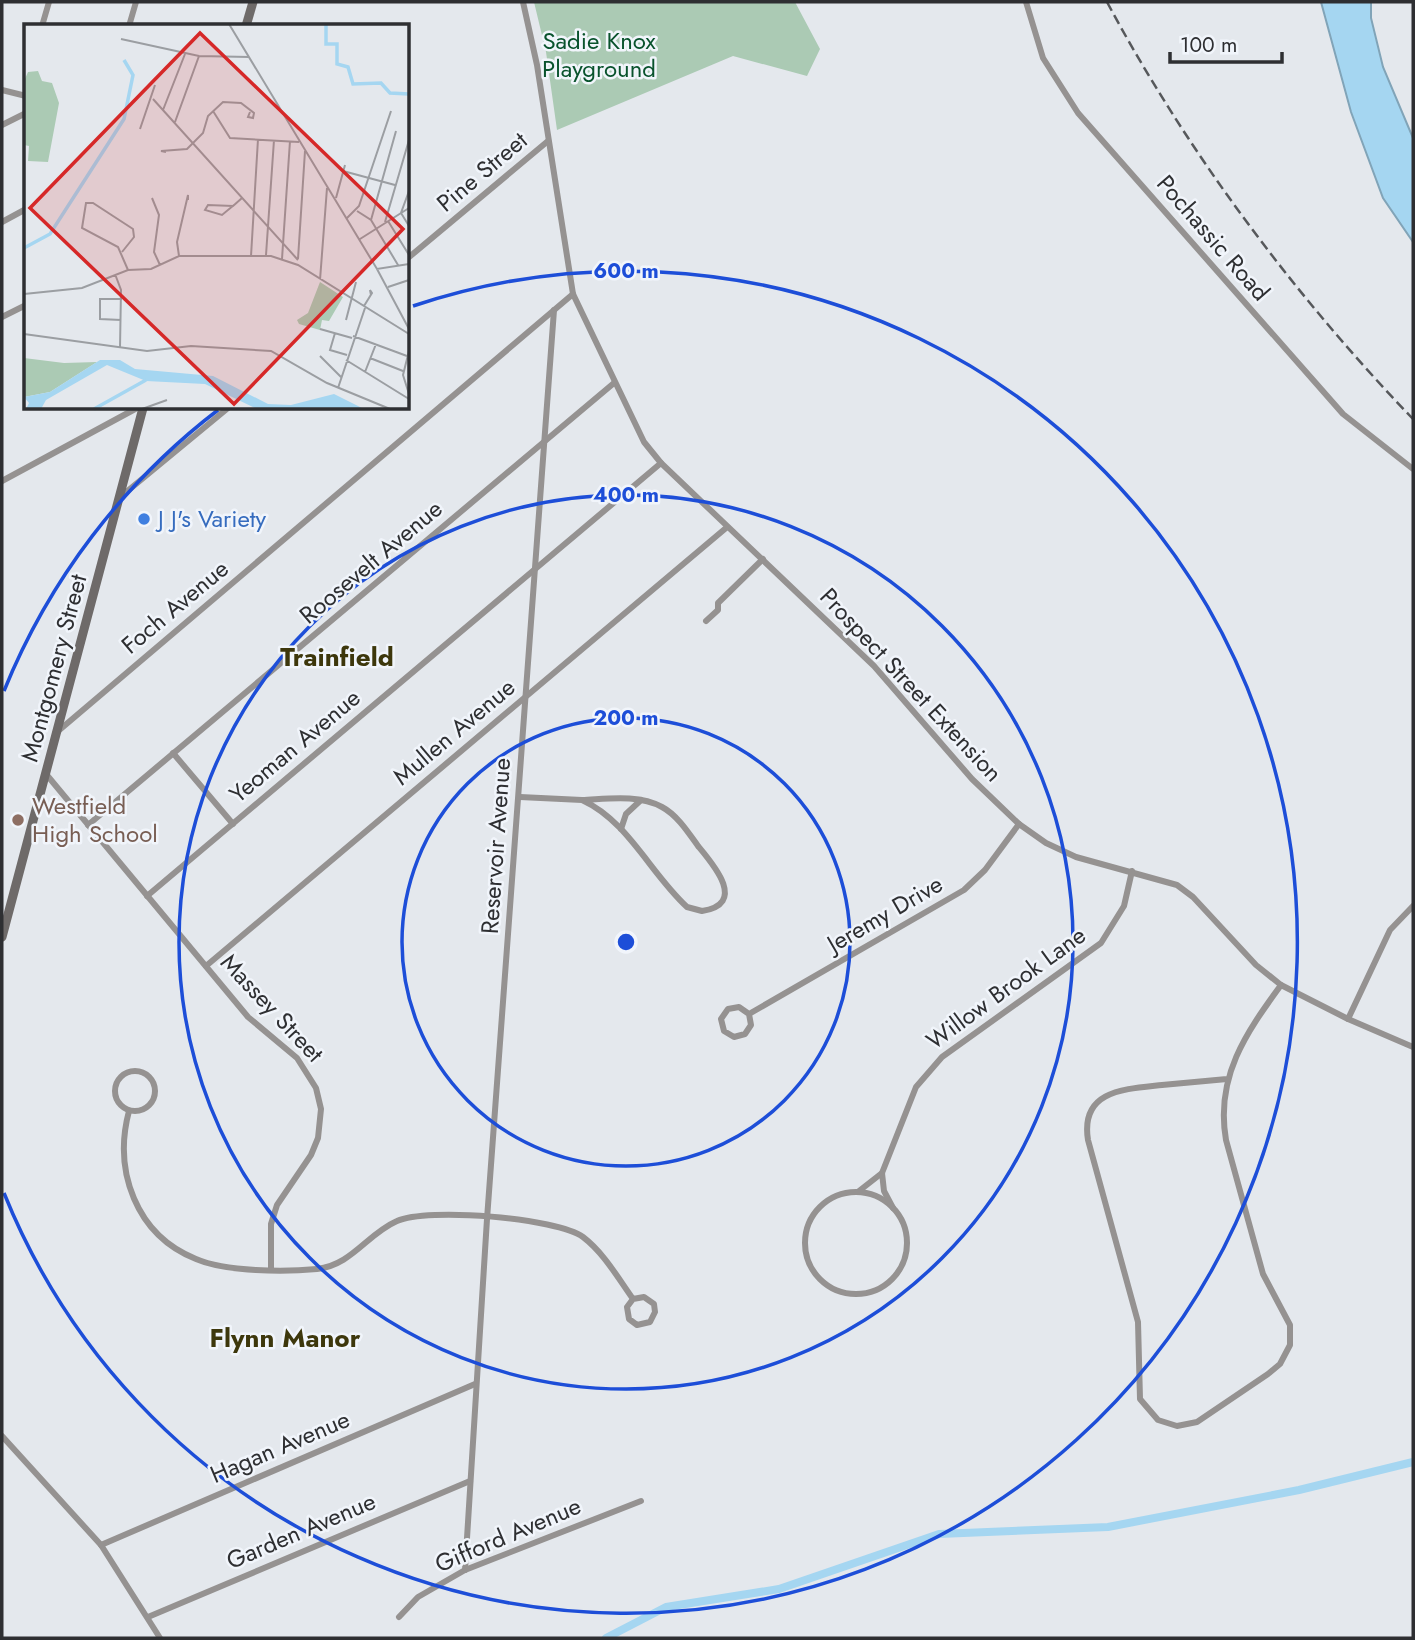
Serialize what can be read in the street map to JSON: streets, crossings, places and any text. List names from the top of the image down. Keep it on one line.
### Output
{"streets":{"main road":["Montgomery Street"],"street":["Pine Street","Pochassic Road","Roosevelt Avenue","Foch Avenue","Prospect Street Extension","Mullen Avenue","Yeoman Avenue","Reservoir Avenue","Jeremy Drive","Willow Brook Lane","Massey Street","Hagan Avenue","Garden Avenue","Gifford Avenue"]},"crossings":[["Pine Street","Prospect Street Extension"],["Roosevelt Avenue","Prospect Street Extension"],["Roosevelt Avenue","Reservoir Avenue"],["Roosevelt Avenue","Massey Street"],["Foch Avenue","Montgomery Street"],["Foch Avenue","Prospect Street Extension"],["Foch Avenue","Reservoir Avenue"],["Montgomery Street","Massey Street"],["Prospect Street Extension","Mullen Avenue"],["Prospect Street Extension","Yeoman Avenue"],["Prospect Street Extension","Jeremy Drive"],["Prospect Street Extension","Willow Brook Lane"],["Mullen Avenue","Reservoir Avenue"],["Mullen Avenue","Massey Street"],["Yeoman Avenue","Reservoir Avenue"],["Yeoman Avenue","Massey Street"],["Reservoir Avenue","Hagan Avenue"],["Reservoir Avenue","Garden Avenue"],["Reservoir Avenue","Gifford Avenue"]],"districts":["Trainfield","Flynn Manor"],"parks":["Sadie Knox Playground"],"places":["J J's Variety","Westfield High School"],"scale_bar":"100 m","rings":["600 m","400 m","200 m"]}
